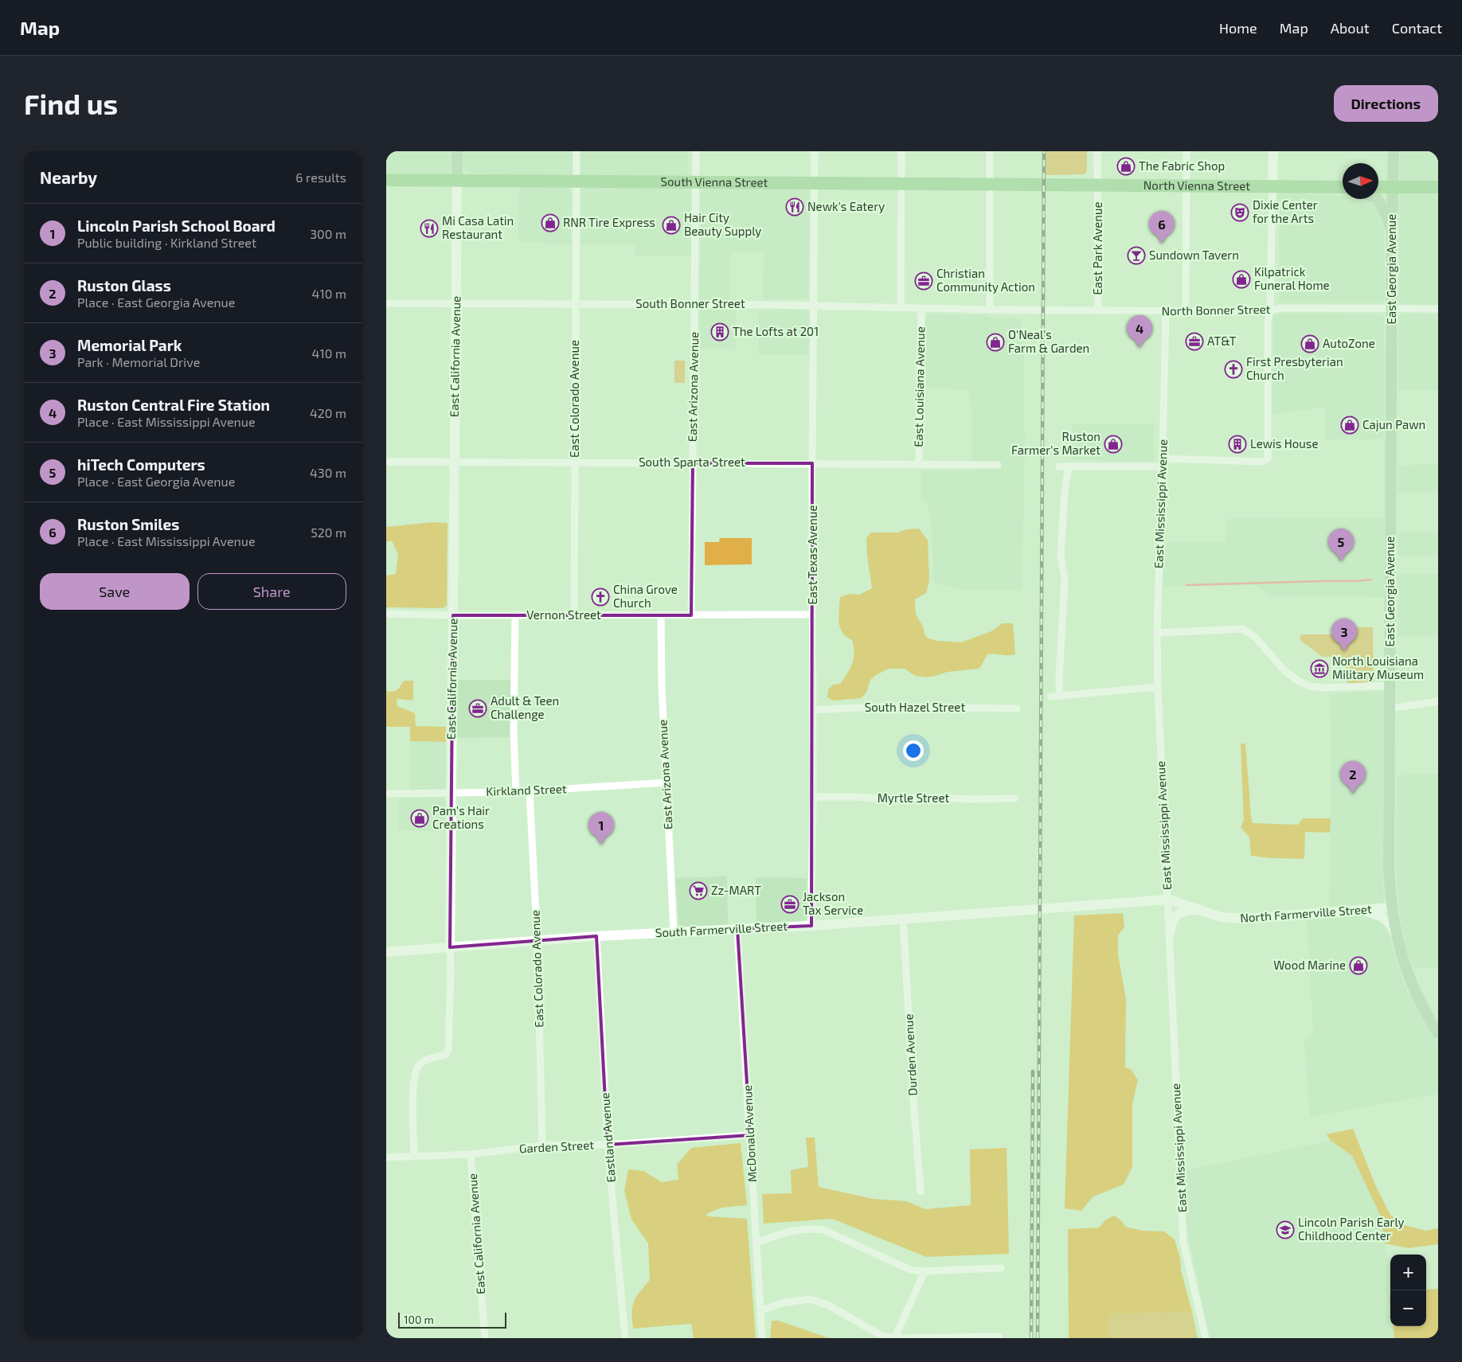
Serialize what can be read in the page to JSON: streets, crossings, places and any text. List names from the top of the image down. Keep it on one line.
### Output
{"streets":{"highway":["South Vienna Street","North Vienna Street"],"main road":["East Georgia Avenue"],"street":["East Park Avenue","South Bonner Street","North Bonner Street","East California Avenue","East Arizona Avenue","East Louisiana Avenue","East Colorado Avenue","South Sparta Street","East Mississippi Avenue","East Texas Avenue","Vernon Street","South Hazel Street","Kirkland Street","Myrtle Street","North Farmerville Street","South Farmerville Street","Durden Avenue","McDonald Avenue","Eastland Avenue","Garden Street"]},"crossings":[["South Vienna Street","North Vienna Street"],["South Vienna Street","East California Avenue"],["South Vienna Street","East Arizona Avenue"],["South Vienna Street","East Colorado Avenue"],["South Vienna Street","East Texas Avenue"],["North Vienna Street","East Park Avenue"],["East Park Avenue","North Bonner Street"],["East Georgia Avenue","North Bonner Street"],["East Georgia Avenue","North Farmerville Street"],["South Bonner Street","North Bonner Street"],["South Bonner Street","East California Avenue"],["South Bonner Street","East Arizona Avenue"],["South Bonner Street","East Louisiana Avenue"],["South Bonner Street","East Colorado Avenue"],["South Bonner Street","East Texas Avenue"],["North Bonner Street","East Mississippi Avenue"],["East California Avenue","South Sparta Street"],["East California Avenue","Vernon Street"],["East California Avenue","Kirkland Street"],["East California Avenue","South Farmerville Street"],["East California Avenue","Garden Street"],["East Arizona Avenue","South Sparta Street"],["East Arizona Avenue","Vernon Street"],["East Arizona Avenue","Kirkland Street"],["East Arizona Avenue","South Farmerville Street"],["East Louisiana Avenue","South Sparta Street"],["East Colorado Avenue","South Sparta Street"],["East Colorado Avenue","Vernon Street"],["East Colorado Avenue","Kirkland Street"],["East Colorado Avenue","South Farmerville Street"],["East Colorado Avenue","Garden Street"],["South Sparta Street","East Texas Avenue"],["East Mississippi Avenue","North Farmerville Street"],["East Texas Avenue","Vernon Street"],["East Texas Avenue","South Hazel Street"],["East Texas Avenue","Myrtle Street"],["East Texas Avenue","South Farmerville Street"],["North Farmerville Street","South Farmerville Street"],["South Farmerville Street","Durden Avenue"],["South Farmerville Street","McDonald Avenue"],["South Farmerville Street","Eastland Avenue"],["McDonald Avenue","Garden Street"],["Eastland Avenue","Garden Street"]],"places":{"shop":["The Fabric Shop","RNR Tire Express","Hair City Beauty Supply","Kilpatrick Funeral Home","O'Neal's Farm & Garden","AutoZone","Cajun Pawn","Ruston Farmer's Market","Pam's Hair Creations","Wood Marine"],"restaurant":["Newk's Eatery","Mi Casa Latin Restaurant"],"theatre":["Dixie Center for the Arts"],"bar":["Sundown Tavern"],"office":["Christian Community Action","AT&T","Adult & Teen Challenge","Jackson Tax Service"],"building":["The Lofts at 201","Lewis House"],"church":["First Presbyterian Church","China Grove Church"],"museum":["North Louisiana Military Museum"],"supermarket":["Zz-MART"],"school or university":["Lincoln Parish Early Childhood Center"]},"scale_bar":"100 m","north":"right","page":{"header":"Map","nav":["Home","Map","About","Contact"],"buttons":["Directions",["Save","Share"]],"title":"Find us","heading":["Nearby","6 results"],"list":[{"mark":"1","name":"Lincoln Parish School Board","note":"Public building · Kirkland Street","value":"300 m"},{"mark":"2","name":"Ruston Glass","note":"Place · East Georgia Avenue","value":"410 m"},{"mark":"3","name":"Memorial Park","note":"Park · Memorial Drive","value":"410 m"},{"mark":"4","name":"Ruston Central Fire Station","note":"Place · East Mississippi Avenue","value":"420 m"},{"mark":"5","name":"hiTech Computers","note":"Place · East Georgia Avenue","value":"430 m"},{"mark":"6","name":"Ruston Smiles","note":"Place · East Mississippi Avenue","value":"520 m"}],"pins":["6","4","5","3","2","1"],"map_buttons":["+","−"],"scale":"100 m"}}
